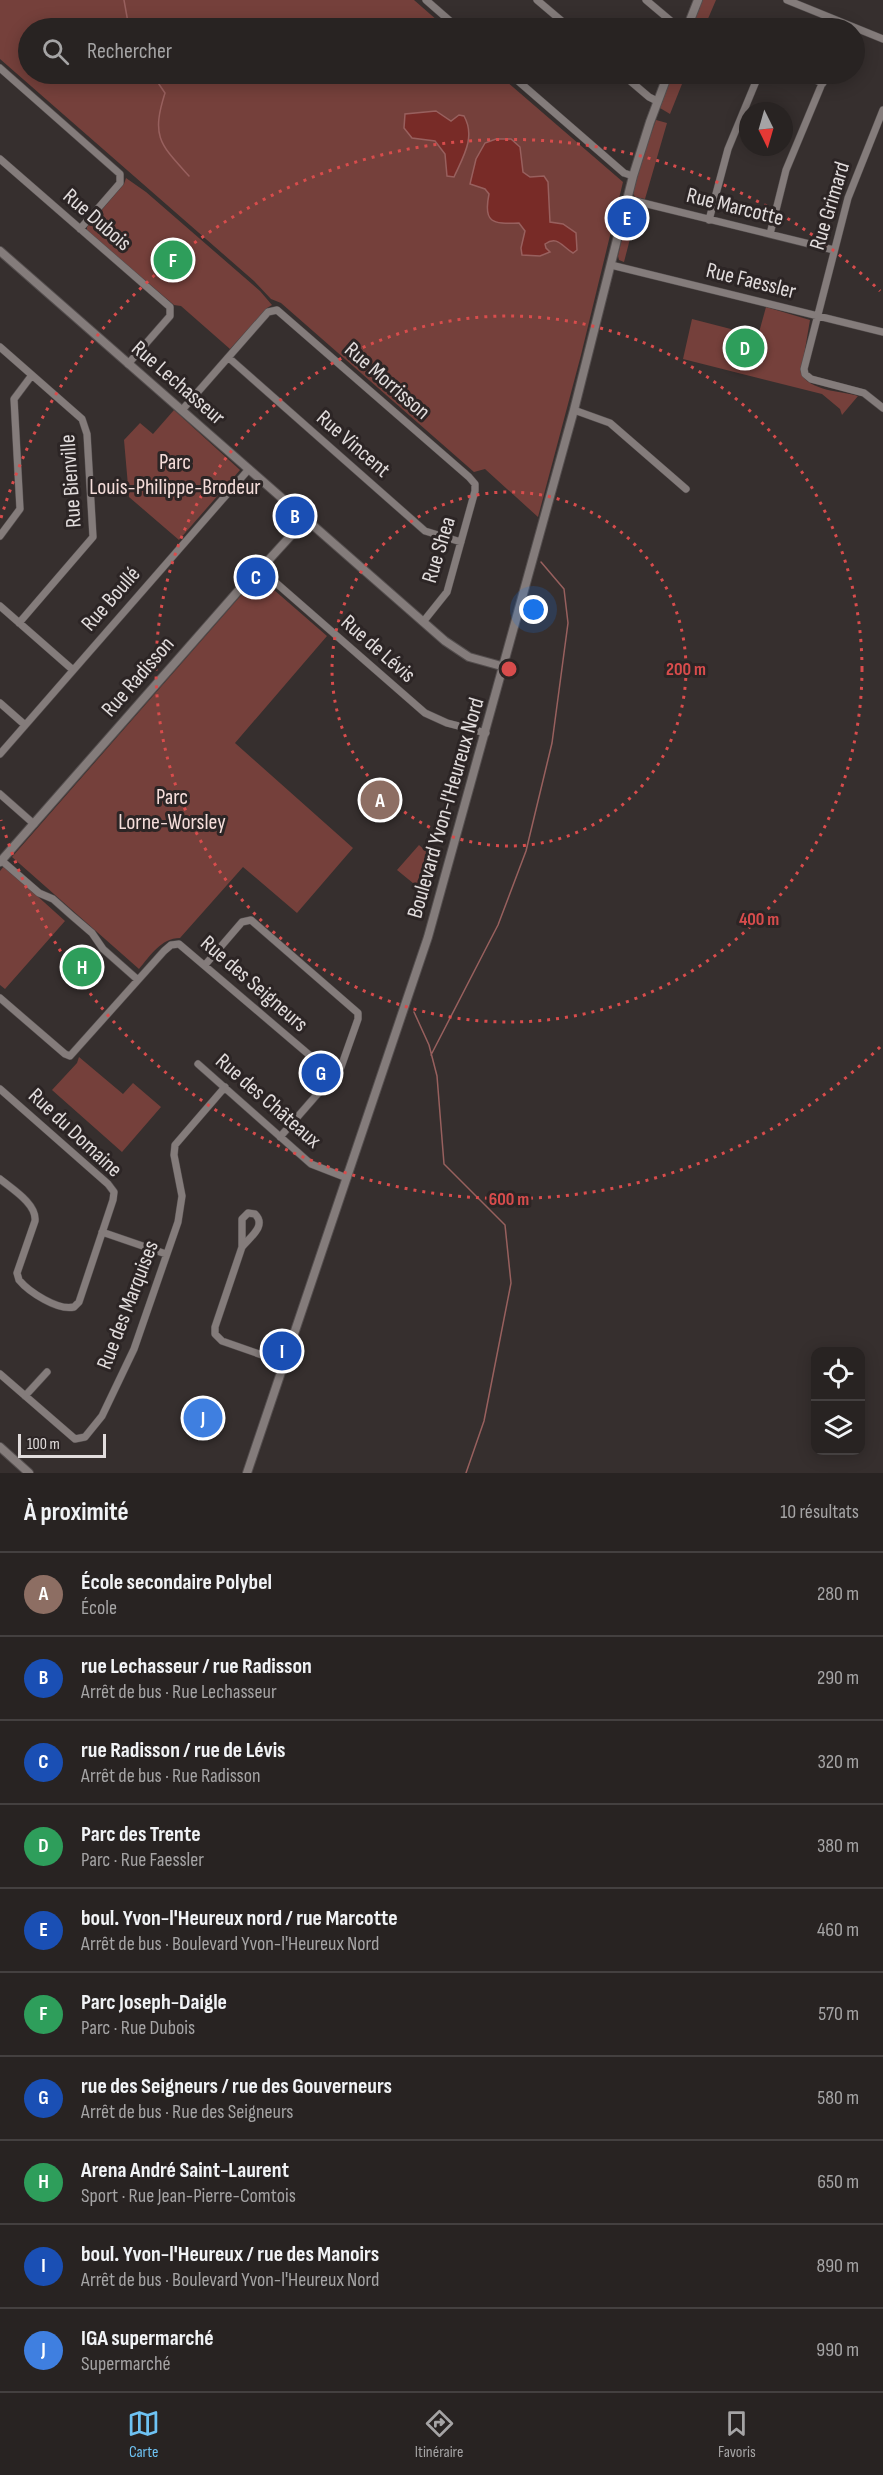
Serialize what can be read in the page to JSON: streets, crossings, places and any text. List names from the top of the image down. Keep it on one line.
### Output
{"streets":{"street":["Rue Grimard","Rue Marcotte","Rue Dubois","Rue Faessler","Rue Morrisson","Rue Lechasseur","Rue Vincent","Rue Bienville","Rue Shea","Rue Boullé","Rue de Lévis","Rue Radisson","Boulevard Yvon-l'Heureux Nord","Rue des Seigneurs","Rue des Châteaux","Rue du Domaine","Rue des Marquises"]},"crossings":[["Rue Grimard","Rue Marcotte"],["Rue Grimard","Rue Faessler"],["Rue Marcotte","Boulevard Yvon-l'Heureux Nord"],["Rue Dubois","Rue Lechasseur"],["Rue Faessler","Boulevard Yvon-l'Heureux Nord"],["Rue Morrisson","Rue Vincent"],["Rue Morrisson","Rue Shea"],["Rue Lechasseur","Rue Shea"],["Rue Lechasseur","Rue Boullé"],["Rue Lechasseur","Rue Radisson"],["Rue Lechasseur","Boulevard Yvon-l'Heureux Nord"],["Rue Vincent","Rue Shea"],["Rue de Lévis","Rue Radisson"],["Rue de Lévis","Boulevard Yvon-l'Heureux Nord"],["Boulevard Yvon-l'Heureux Nord","Rue des Châteaux"],["Rue des Châteaux","Rue des Marquises"]],"parks":["Parc Louis-Philippe-Brodeur","Parc Lorne-Worsley"],"scale_bar":"100 m","north":"bottom","page":{"search":"Rechercher","pins":["E","F","D","B","C","A","H","G","I","J"],"scale":"100 m","heading":["À proximité","10 résultats"],"list":[{"mark":"A","name":"École secondaire Polybel","note":"École","value":"280 m"},{"mark":"B","name":"rue Lechasseur / rue Radisson","note":"Arrêt de bus · Rue Lechasseur","value":"290 m"},{"mark":"C","name":"rue Radisson / rue de Lévis","note":"Arrêt de bus · Rue Radisson","value":"320 m"},{"mark":"D","name":"Parc des Trente","note":"Parc · Rue Faessler","value":"380 m"},{"mark":"E","name":"boul. Yvon-l'Heureux nord / rue Marcotte","note":"Arrêt de bus · Boulevard Yvon-l'Heureux Nord","value":"460 m"},{"mark":"F","name":"Parc Joseph-Daigle","note":"Parc · Rue Dubois","value":"570 m"},{"mark":"G","name":"rue des Seigneurs / rue des Gouverneurs","note":"Arrêt de bus · Rue des Seigneurs","value":"580 m"},{"mark":"H","name":"Arena André Saint-Laurent","note":"Sport · Rue Jean-Pierre-Comtois","value":"650 m"},{"mark":"I","name":"boul. Yvon-l'Heureux / rue des Manoirs","note":"Arrêt de bus · Boulevard Yvon-l'Heureux Nord","value":"890 m"},{"mark":"J","name":"IGA supermarché","note":"Supermarché","value":"990 m"}],"nav":["Carte","Itinéraire","Favoris"]},"rings":["200 m","400 m","600 m"]}
